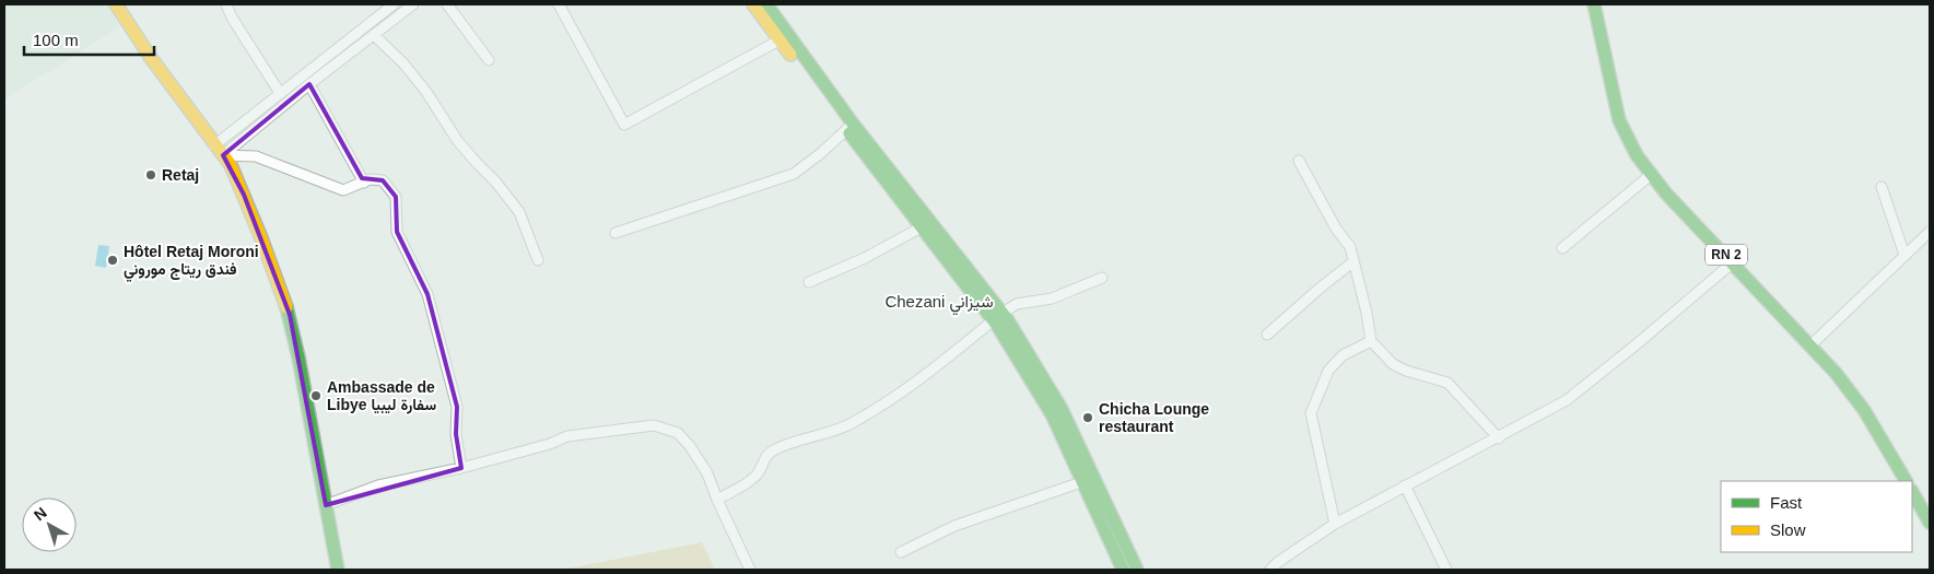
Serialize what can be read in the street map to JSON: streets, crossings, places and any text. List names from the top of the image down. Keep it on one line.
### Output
{"streets":{"main road":["RN 2"]},"districts":["Chezani شيزاني"],"places":["Retaj","Hôtel Retaj Moroni فندق ريتاج موروني","Ambassade de Libye سفارة ليبيا","Chicha Lounge restaurant"],"legend":["Fast","Slow"],"scale_bar":"100 m","north":"top left"}
